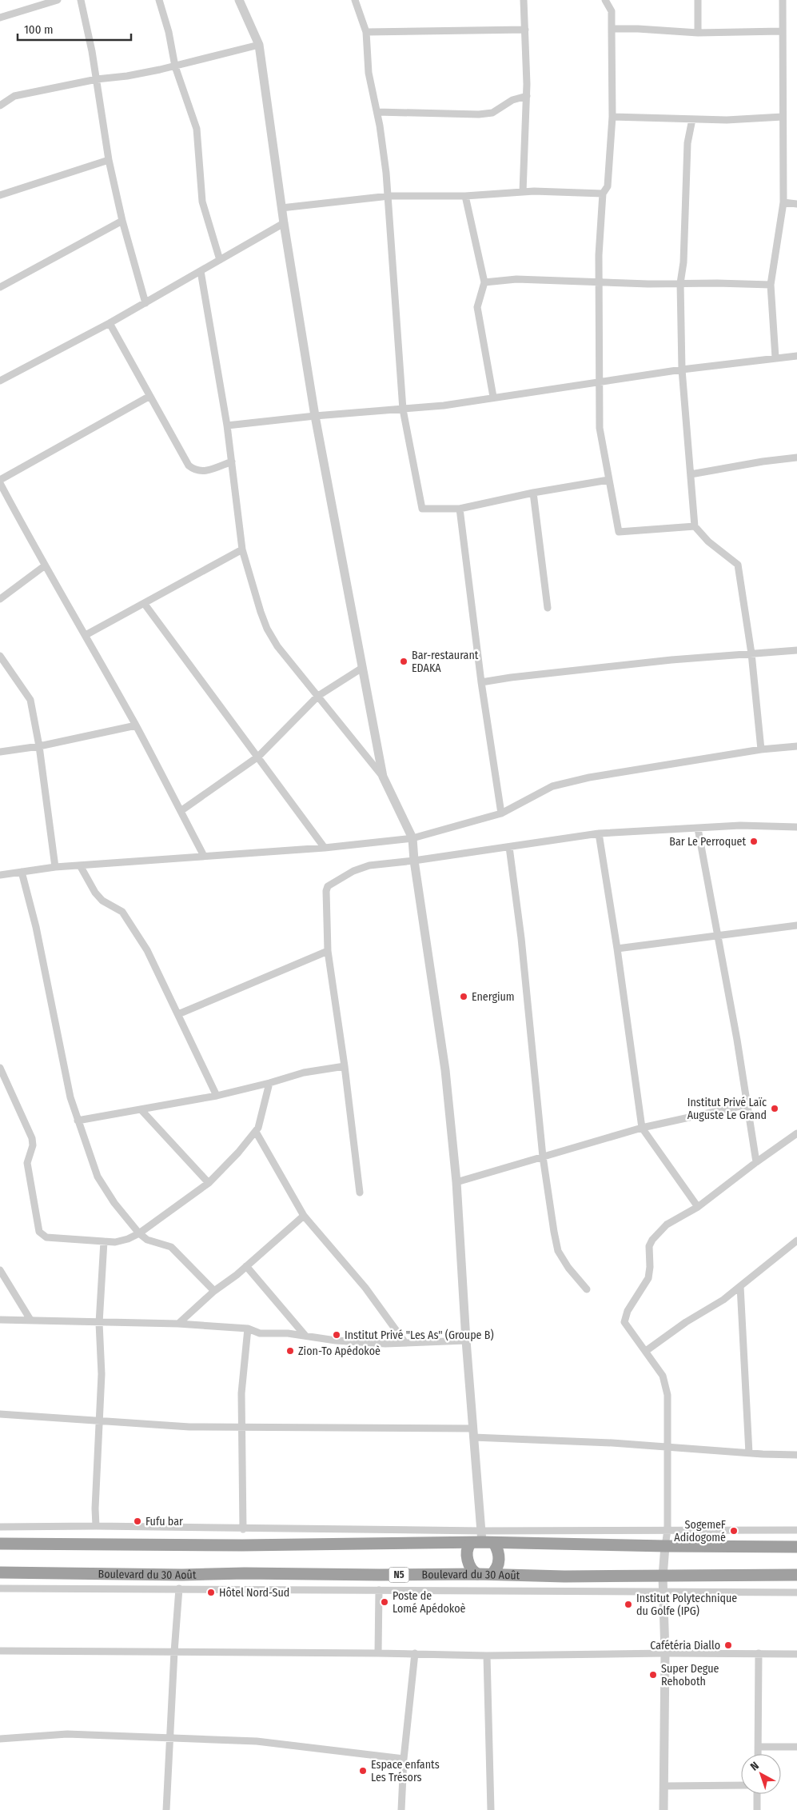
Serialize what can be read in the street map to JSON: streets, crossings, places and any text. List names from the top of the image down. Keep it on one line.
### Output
{"streets":{"highway":["Boulevard du 30 Août","N5"]},"places":["Bar-restaurant EDAKA","Bar Le Perroquet","Energium","Institut Privé Laïc Auguste Le Grand","Institut Privé \"Les As\" (Groupe B)","Zion-To Apédokoè","Fufu bar","SogemeF Adidogomé","Hôtel Nord-Sud","Poste de Lomé Apédokoè","Institut Polytechnique du Golfe (IPG)","Cafétéria Diallo","Super Degue Rehoboth","Espace enfants Les Trésors"],"scale_bar":"100 m","north":"top left"}
